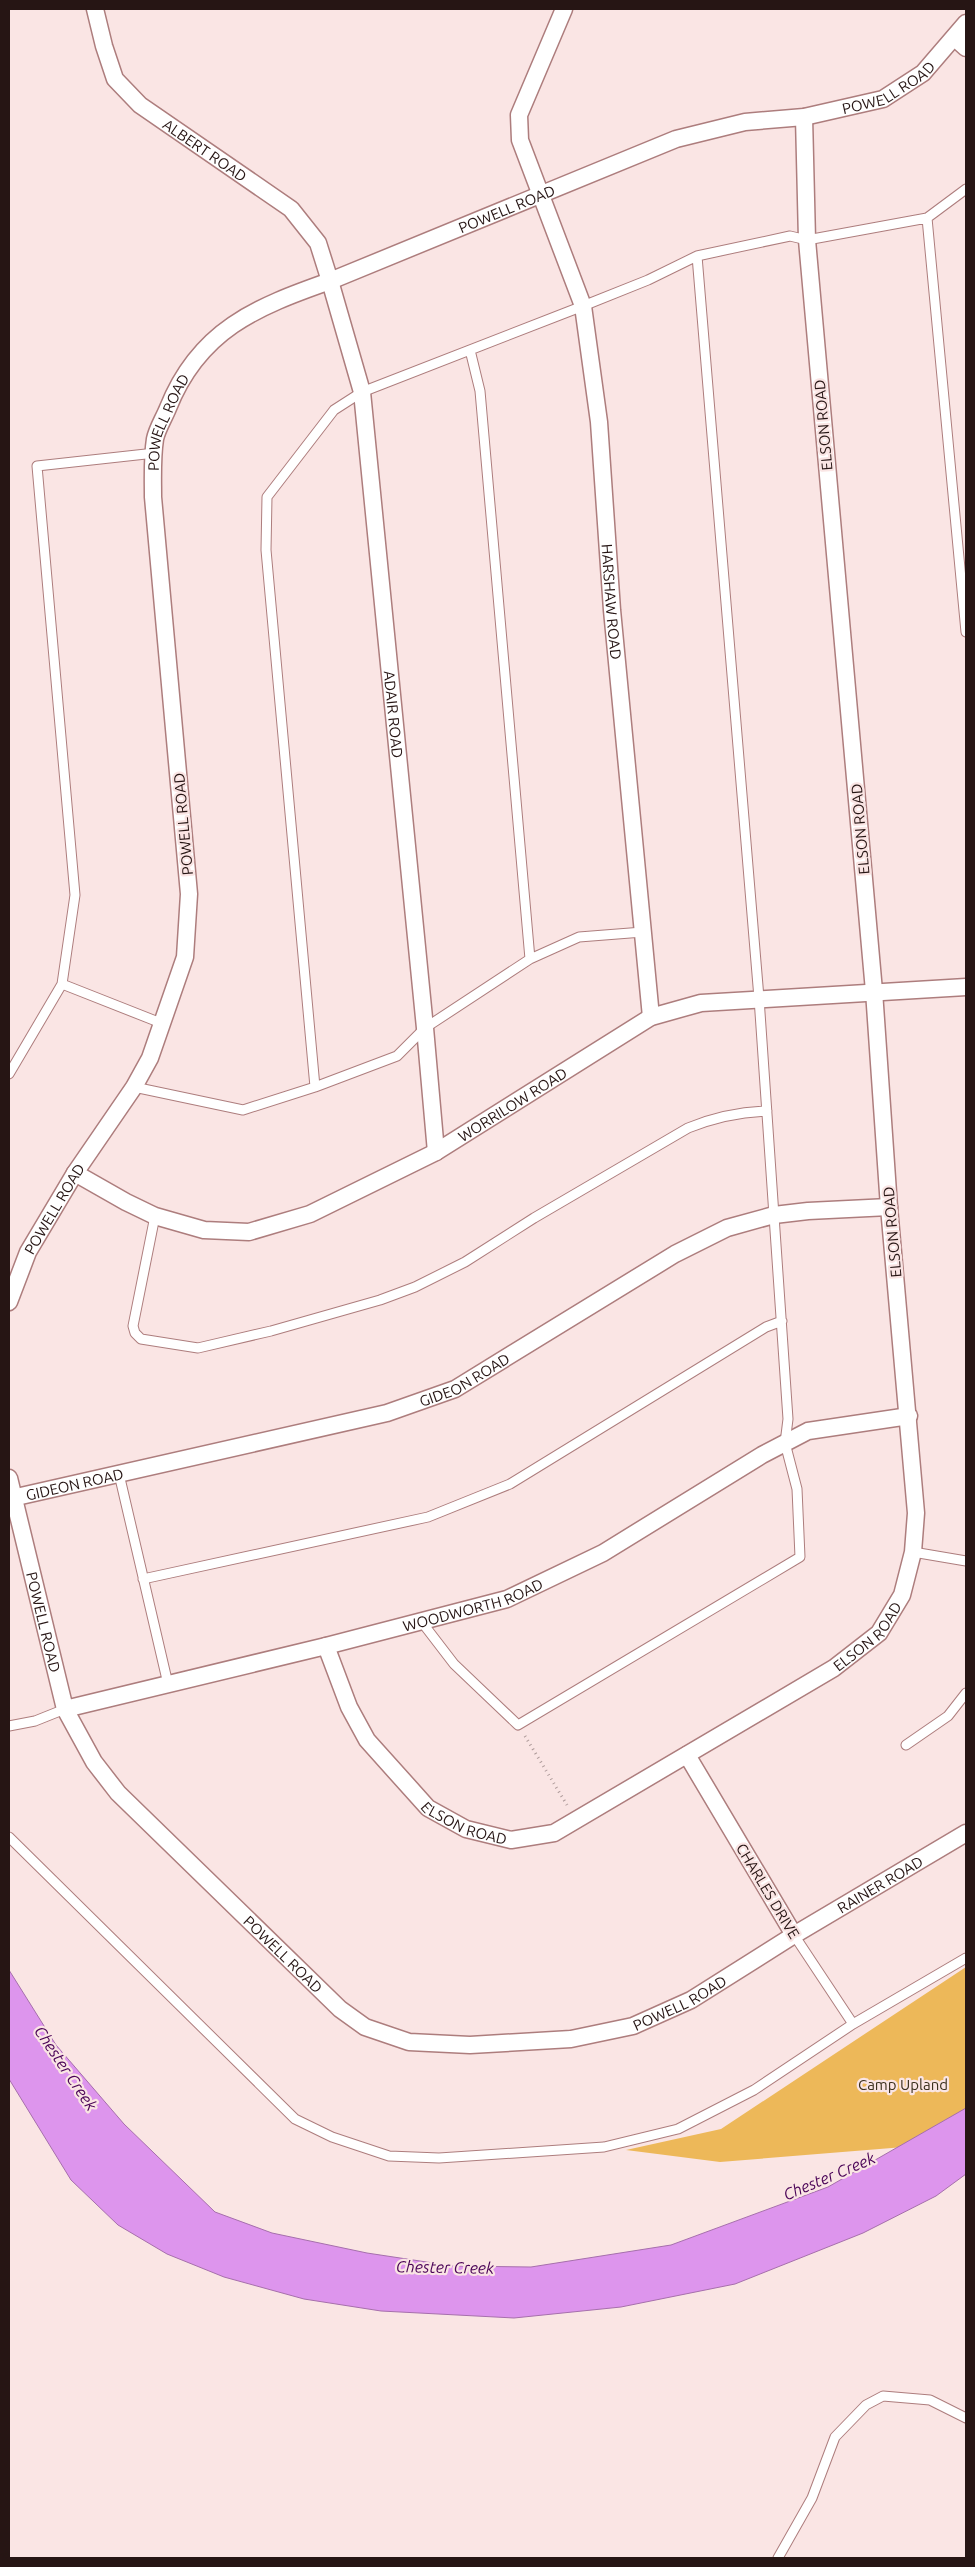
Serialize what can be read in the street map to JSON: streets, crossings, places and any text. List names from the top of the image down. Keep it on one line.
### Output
{"streets":{"street":["POWELL ROAD","ALBERT ROAD","ELSON ROAD","HARSHAW ROAD","ADAIR ROAD","WORRILOW ROAD","GIDEON ROAD","WOODWORTH ROAD","RAINER ROAD","CHARLES DRIVE"]},"crossings":[["POWELL ROAD","ALBERT ROAD"],["POWELL ROAD","ELSON ROAD"],["POWELL ROAD","HARSHAW ROAD"],["POWELL ROAD","ADAIR ROAD"],["POWELL ROAD","WORRILOW ROAD"],["POWELL ROAD","GIDEON ROAD"],["POWELL ROAD","WOODWORTH ROAD"],["POWELL ROAD","RAINER ROAD"],["POWELL ROAD","CHARLES DRIVE"],["ALBERT ROAD","ADAIR ROAD"],["ELSON ROAD","WORRILOW ROAD"],["ELSON ROAD","GIDEON ROAD"],["ELSON ROAD","WOODWORTH ROAD"],["ELSON ROAD","CHARLES DRIVE"],["HARSHAW ROAD","WORRILOW ROAD"],["ADAIR ROAD","WORRILOW ROAD"],["RAINER ROAD","CHARLES DRIVE"]],"water":["Chester Creek"],"parks":["Camp Upland"]}
